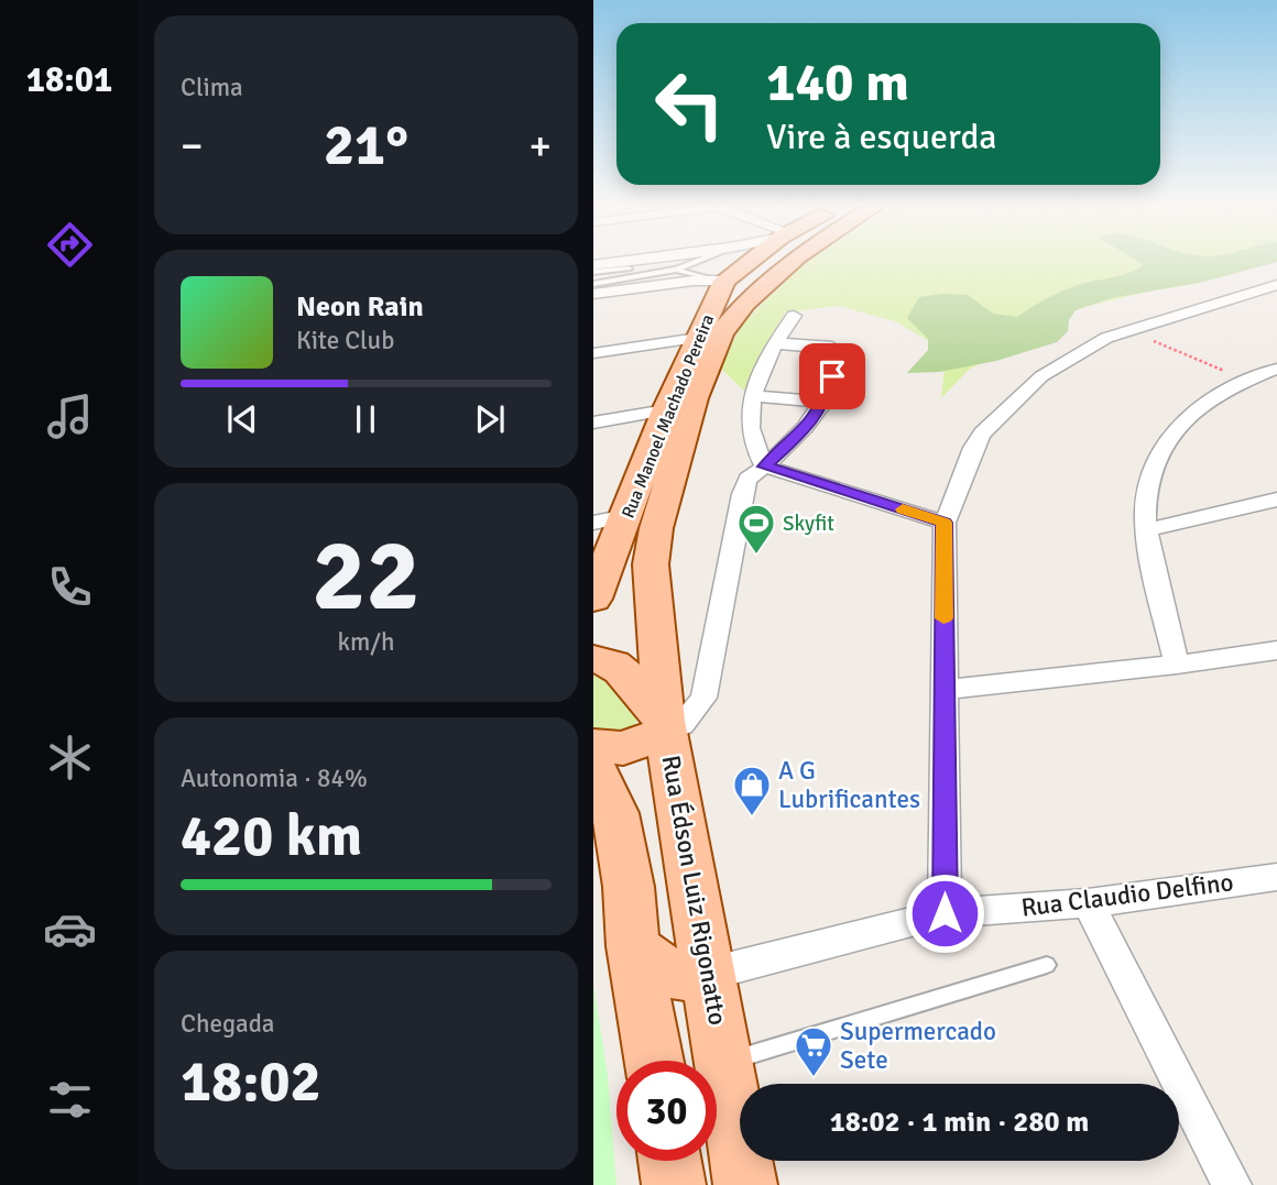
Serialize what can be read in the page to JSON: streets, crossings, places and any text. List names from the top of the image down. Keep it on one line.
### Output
{"streets":{"main road":["Rua Manoel Machado Pereira","Rua Édson Luiz Rigonatto"],"street":["Rua Claudio Delfino"]},"crossings":[["Rua Manoel Machado Pereira","Rua Édson Luiz Rigonatto"],["Rua Édson Luiz Rigonatto","Rua Claudio Delfino"]],"places":{"sports":["Skyfit"],"shop":["A G Lubrificantes"],"supermarket":["Supermercado Sete"]},"page":{"tabs":"18:01","tile":["Clima",["22","km/h"],["Autonomia · 84%","420 km"],["Chegada","18:02"]],"turn":["140 m","Vire à esquerda"],"heat":["−","21°","+"],"song":["Neon Rain","Kite Club"],"limit":"30","trip":"18:02 · 1 min · 280 m"}}
